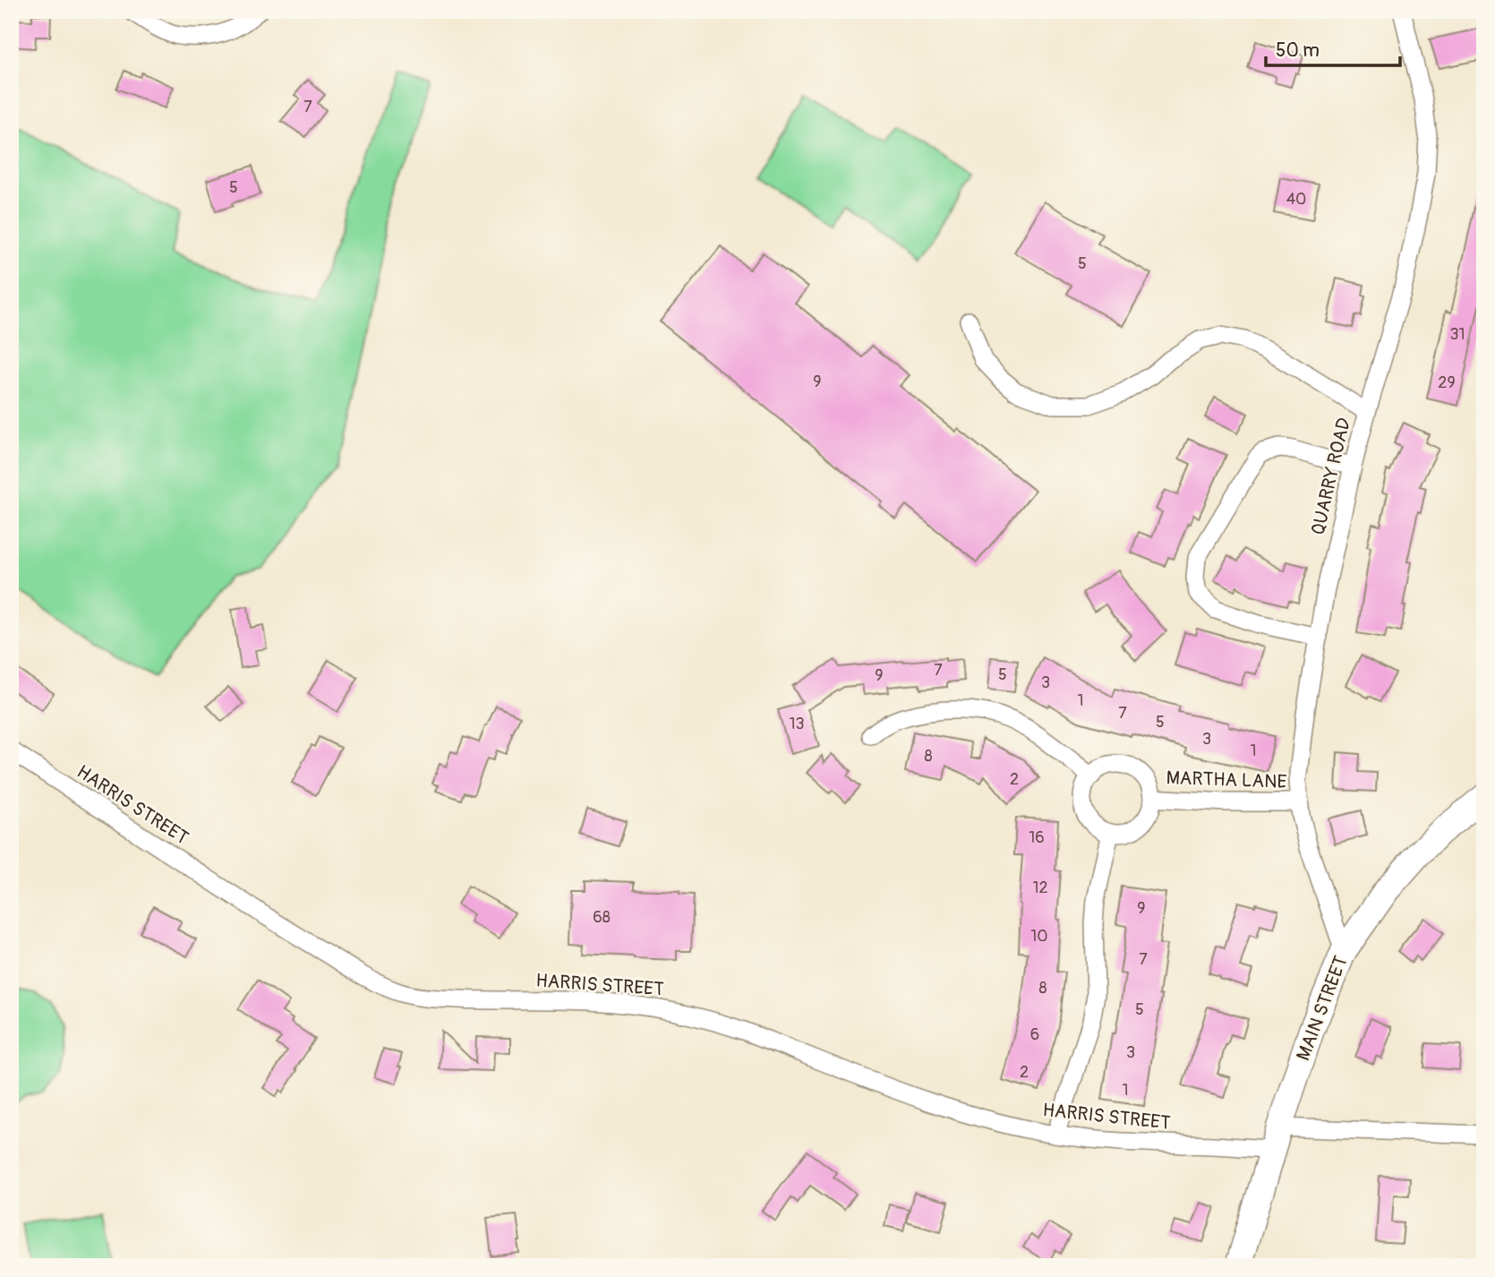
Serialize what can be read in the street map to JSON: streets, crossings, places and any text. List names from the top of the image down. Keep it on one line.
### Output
{"streets":{"main road":["MAIN STREET"],"street":["QUARRY ROAD","MARTHA LANE","HARRIS STREET"]},"crossings":[["QUARRY ROAD","MARTHA LANE"],["QUARRY ROAD","MAIN STREET"],["HARRIS STREET","MAIN STREET"]],"house_numbers":["7","5","40","5","31","9","29","7","5","9","3","1","7","5","13","3","1","8","2","16","12","9","68","10","7","8","5","6","3","2","1"],"scale_bar":"50 m"}
